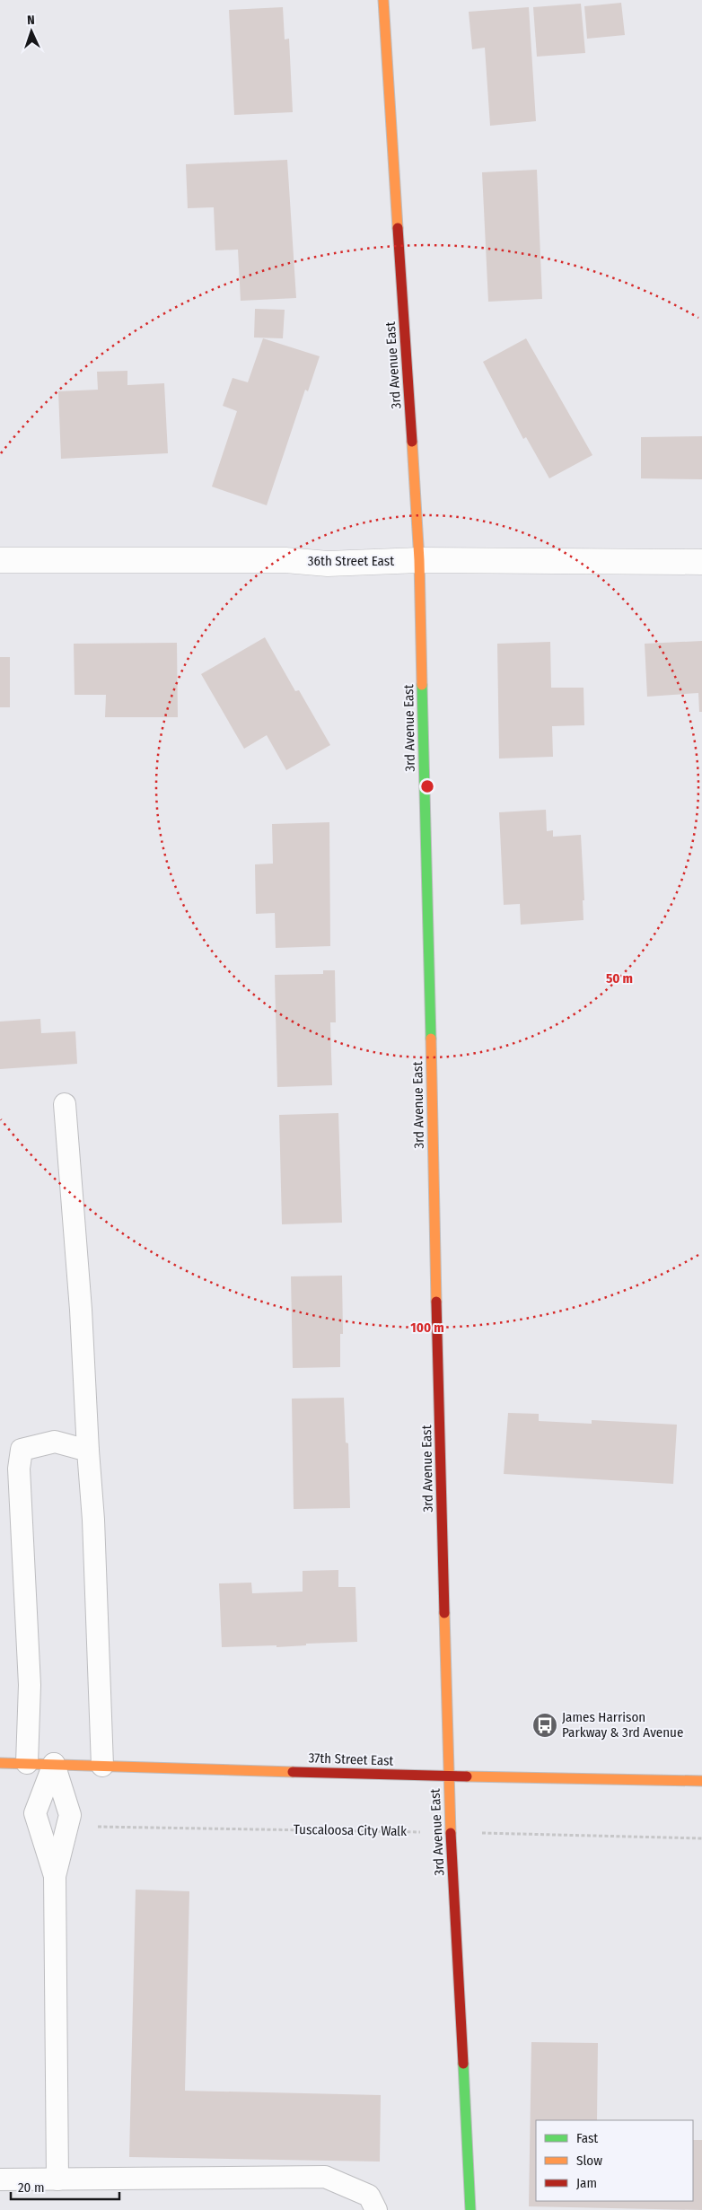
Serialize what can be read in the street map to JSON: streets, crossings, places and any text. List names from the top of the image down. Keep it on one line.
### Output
{"streets":{"street":["3rd Avenue East","36th Street East","37th Street East"],"path":["Tuscaloosa City Walk"]},"crossings":[["3rd Avenue East","36th Street East"],["3rd Avenue East","37th Street East"],["3rd Avenue East","Tuscaloosa City Walk"]],"places":{"bus stop":["James Harrison Parkway & 3rd Avenue"]},"legend":["Fast","Slow","Jam"],"scale_bar":"20 m","north":"top","rings":["50 m","100 m"]}
